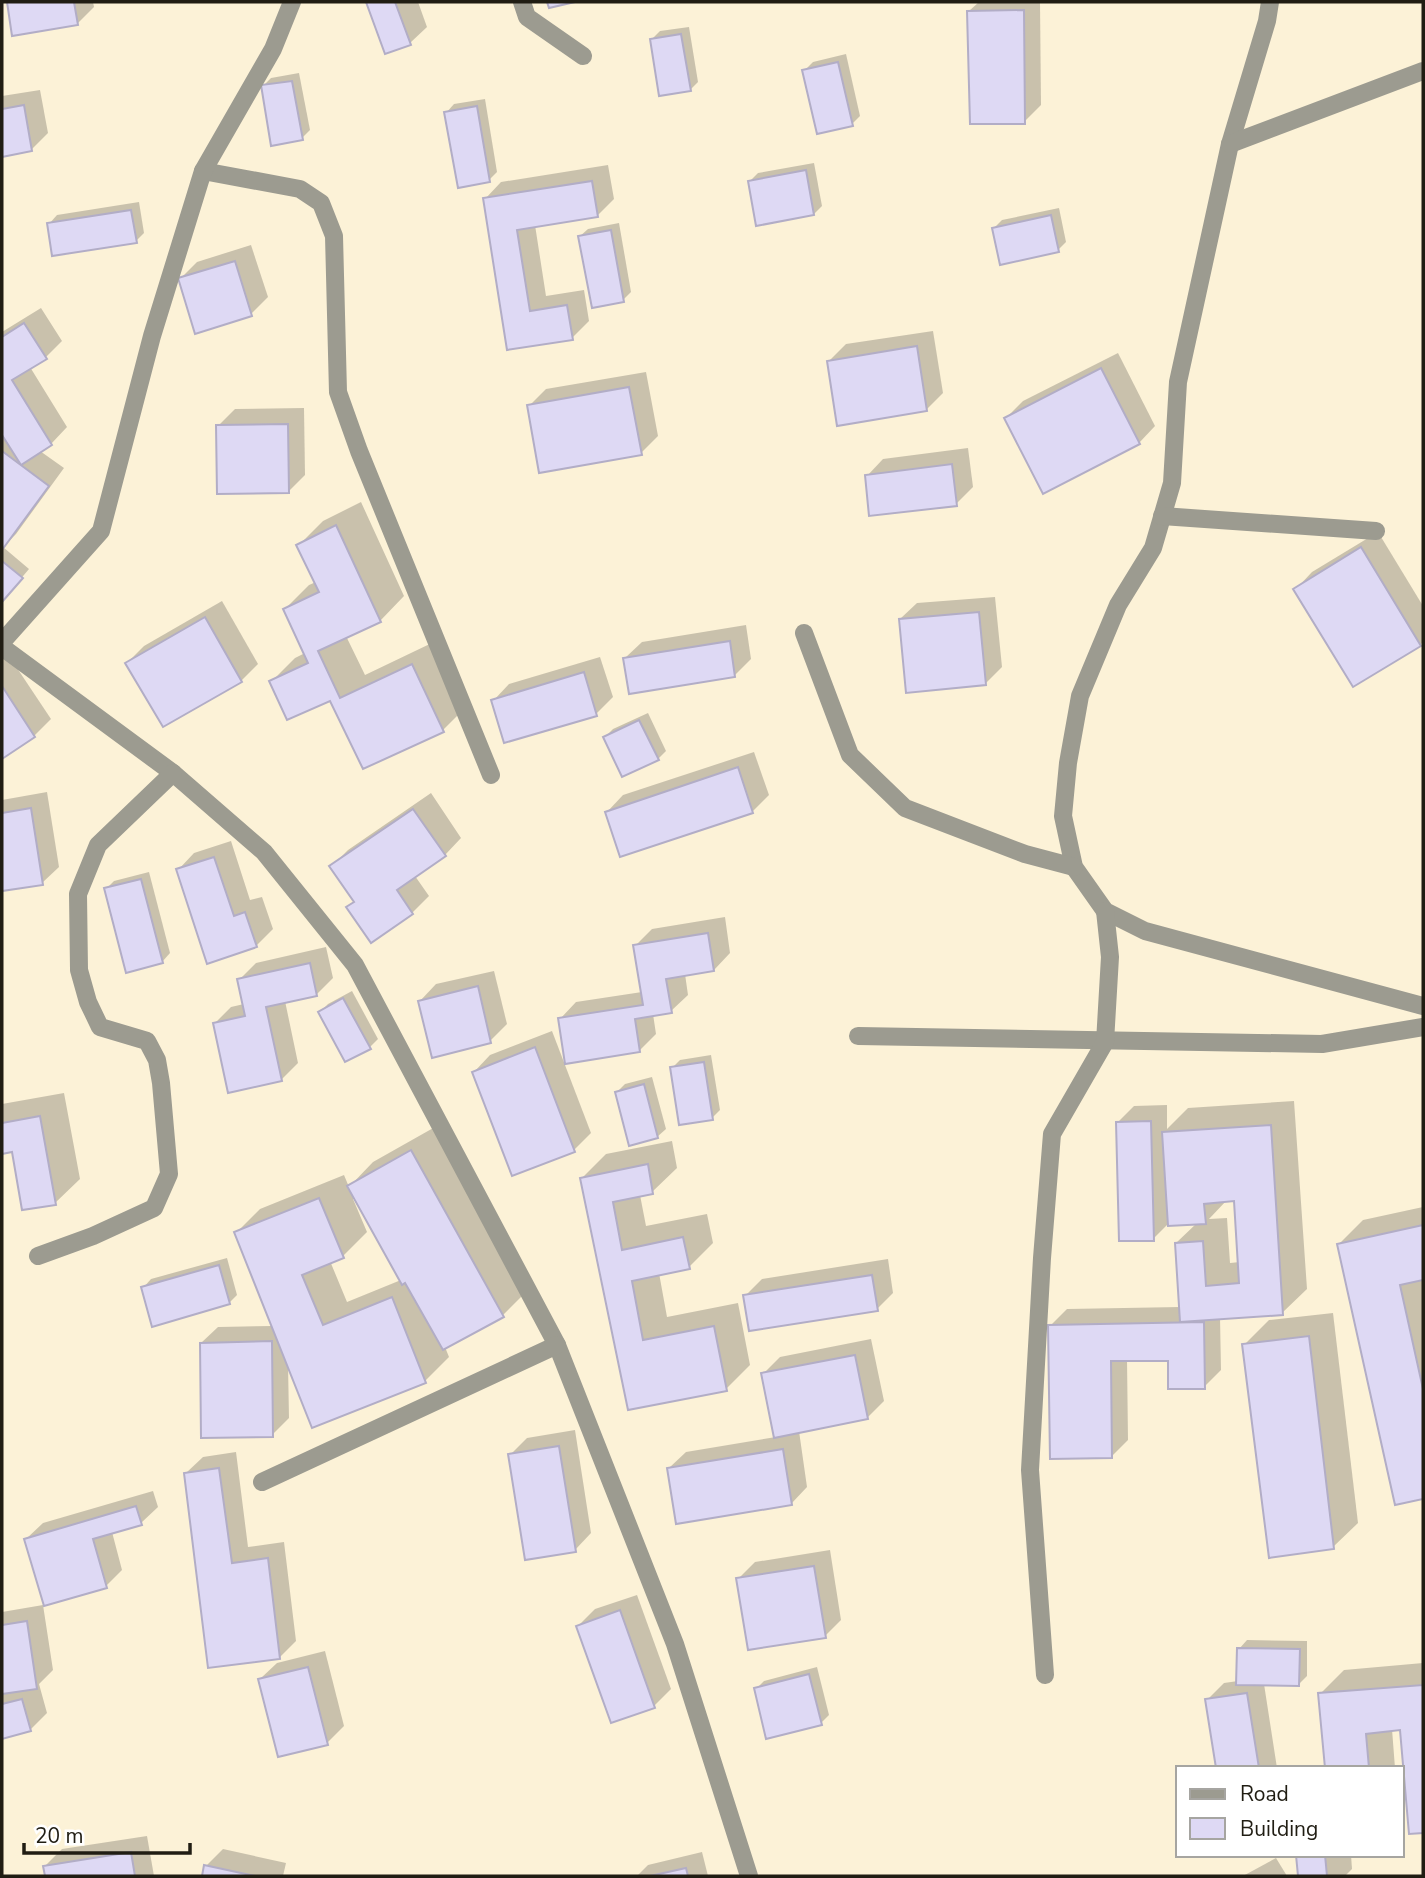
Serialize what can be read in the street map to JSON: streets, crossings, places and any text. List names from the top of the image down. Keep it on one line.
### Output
{"legend":["Road","Building"],"scale_bar":"20 m"}
